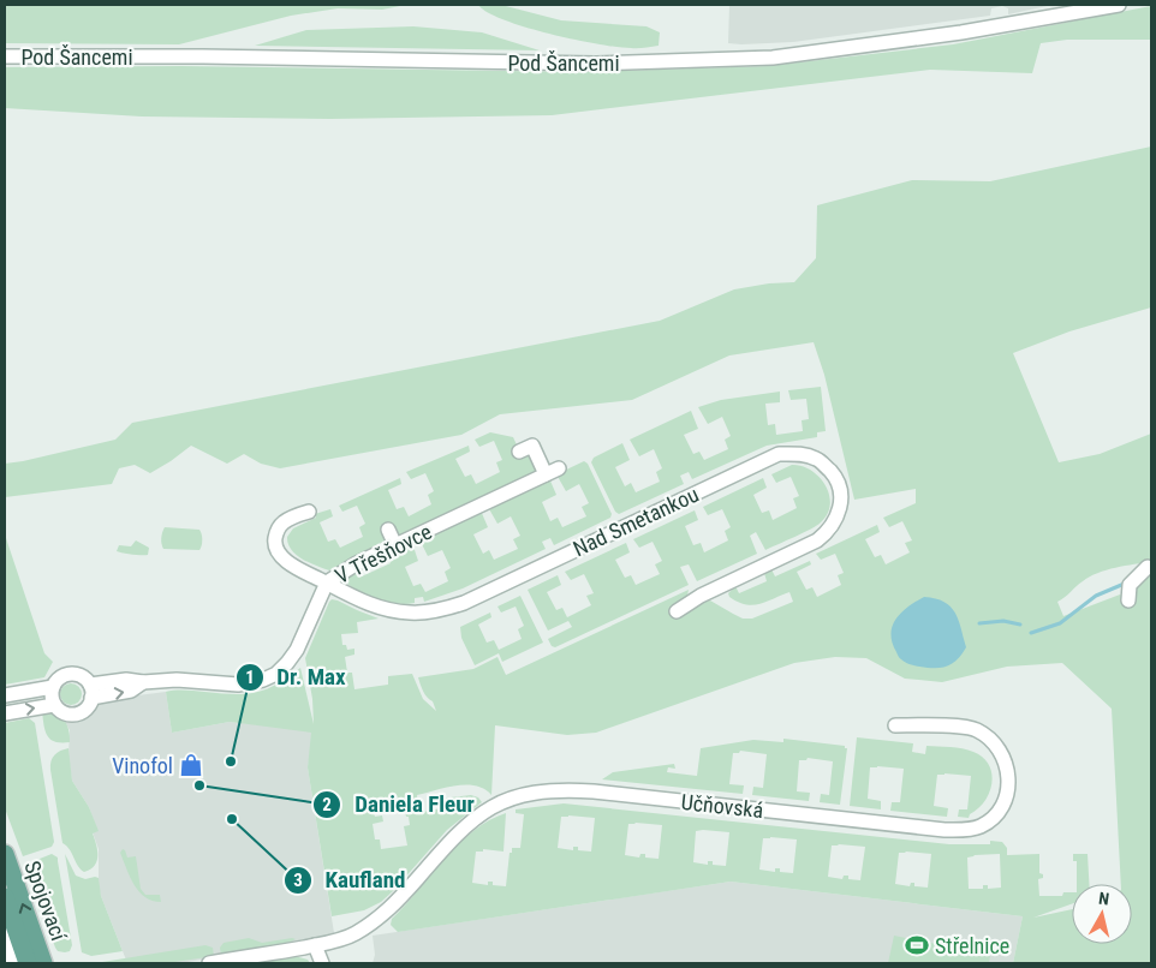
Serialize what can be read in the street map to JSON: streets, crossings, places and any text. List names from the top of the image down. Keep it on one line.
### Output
{"streets":{"main road":["Spojovací"],"street":["Pod Šancemi","Nad Smetankou","V Třešňovce","Učňovská"]},"crossings":[["Nad Smetankou","V Třešňovce"]],"places":{"other":["Dr. Max","Daniela Fleur","Kaufland"],"shop":["Vinofol"],"sports":["Střelnice"]},"north":"top"}
